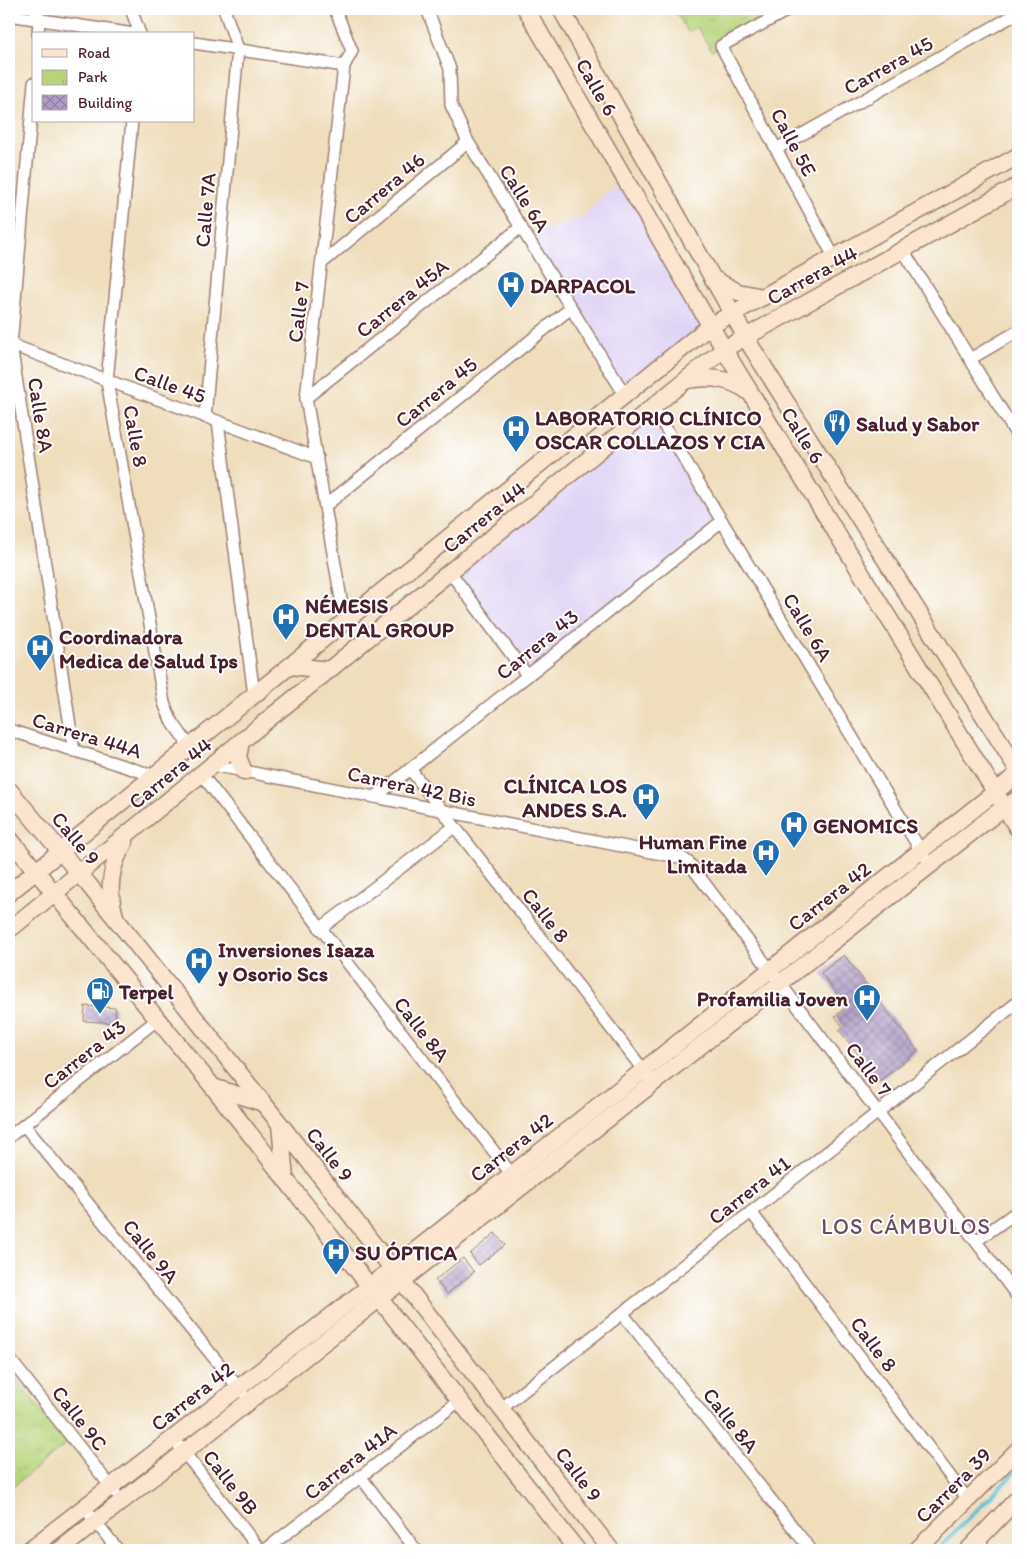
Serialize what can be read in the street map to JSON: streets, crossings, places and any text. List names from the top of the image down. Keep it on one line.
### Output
{"streets":{"main road":["Calle 6","Carrera 44","Calle 9","Carrera 42","Carrera 39"],"street":["Carrera 45","Calle 5E","Carrera 46","Calle 6A","Calle 7A","Carrera 45A","Calle 7","Calle 45","Calle 8A","Calle 8","Carrera 43","Carrera 44A","Carrera 42 Bis","Carrera 41","Calle 9A","Calle 9C","Carrera 41A","Calle 9B"]},"crossings":[["Carrera 45","Calle 5E"],["Carrera 45","Calle 6A"],["Carrera 45","Calle 7"],["Calle 6","Carrera 44"],["Calle 6","Carrera 42"],["Calle 5E","Carrera 44"],["Carrera 46","Calle 6A"],["Carrera 46","Calle 7"],["Calle 6A","Carrera 44"],["Calle 6A","Carrera 45A"],["Calle 6A","Carrera 43"],["Calle 6A","Carrera 42"],["Calle 7A","Calle 45"],["Carrera 44","Calle 7"],["Carrera 44","Calle 8A"],["Carrera 44","Calle 8"],["Carrera 44","Carrera 44A"],["Carrera 44","Carrera 42 Bis"],["Carrera 44","Calle 9"],["Carrera 45A","Calle 7"],["Calle 7","Calle 45"],["Calle 7","Carrera 42 Bis"],["Calle 7","Carrera 42"],["Calle 7","Carrera 41"],["Calle 45","Calle 8A"],["Calle 45","Calle 8"],["Calle 8A","Carrera 44A"],["Calle 8A","Carrera 42 Bis"],["Calle 8A","Carrera 42"],["Calle 8A","Carrera 41"],["Calle 8","Carrera 43"],["Calle 8","Carrera 42 Bis"],["Calle 8","Carrera 42"],["Calle 8","Carrera 41"],["Calle 8","Carrera 39"],["Carrera 43","Carrera 42 Bis"],["Carrera 43","Calle 9A"],["Calle 9","Carrera 42"],["Calle 9","Carrera 41"],["Carrera 42","Calle 9A"],["Carrera 42","Calle 9C"],["Carrera 42","Calle 9B"]],"districts":["LOS CÁMBULOS"],"places":{"hospital":["DARPACOL","LABORATORIO CLÍNICO OSCAR COLLAZOS Y CIA","NÉMESIS DENTAL GROUP","Coordinadora Medica de Salud Ips","CLÍNICA LOS ANDES S.A.","GENOMICS","Human Fine Limitada","Inversiones Isaza y Osorio Scs","Profamilia Joven","SU ÓPTICA"],"restaurant":["Salud y Sabor"],"fuel station":["Terpel"]},"legend":["Road","Park","Building"]}
